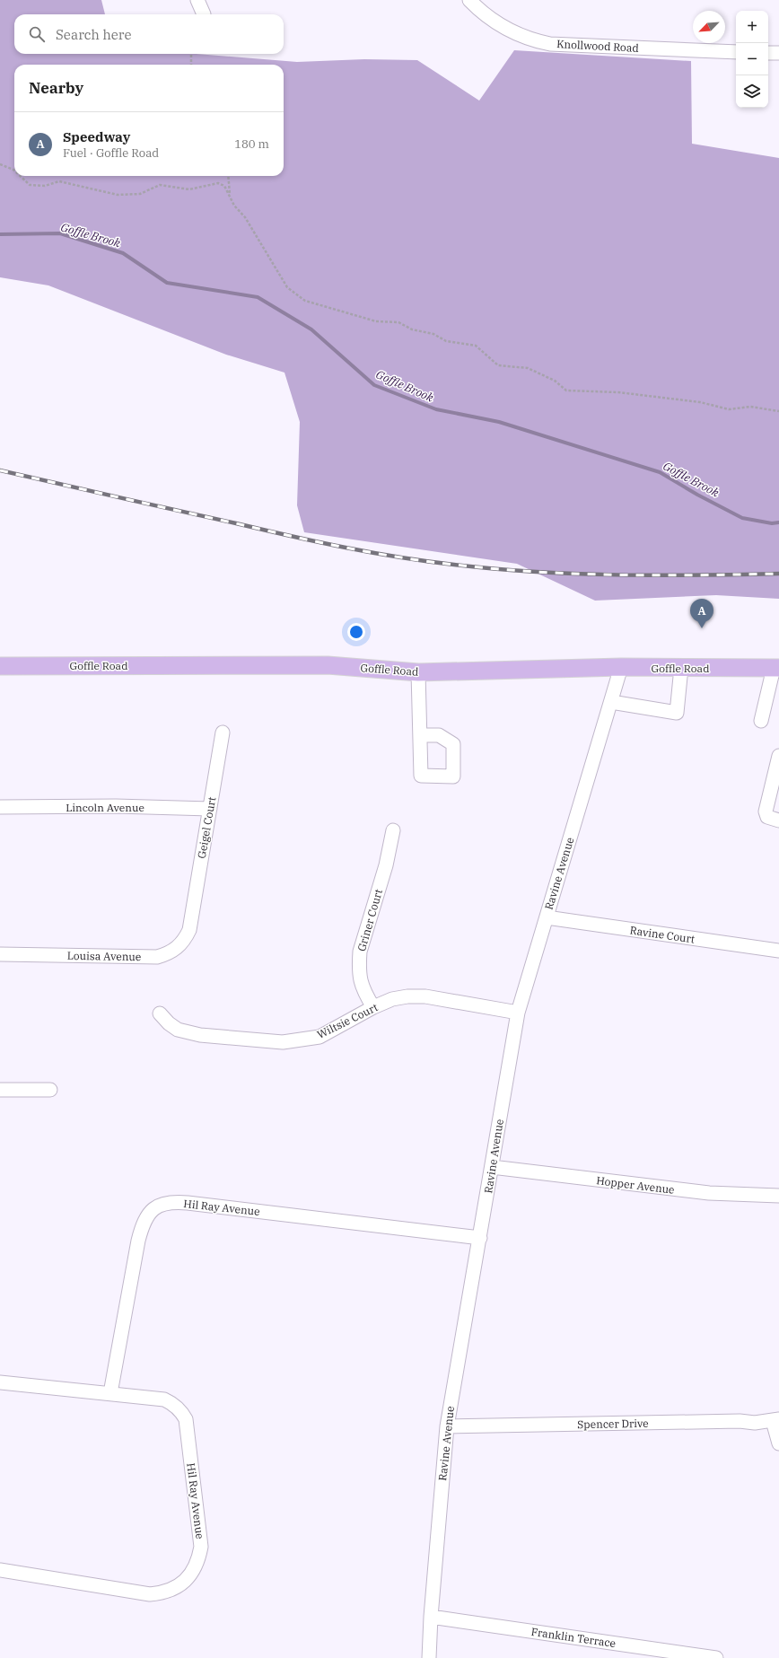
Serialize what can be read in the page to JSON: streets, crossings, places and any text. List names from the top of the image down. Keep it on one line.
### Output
{"streets":{"main road":["Goffle Road"],"street":["Knollwood Road","Lincoln Avenue","Geigel Court","Ravine Avenue","Griner Court","Ravine Court","Louisa Avenue","Wiltsie Court","Hopper Avenue","Hil Ray Avenue","Spencer Drive","Franklin Terrace"]},"crossings":[["Goffle Road","Ravine Avenue"],["Lincoln Avenue","Geigel Court"],["Geigel Court","Louisa Avenue"],["Ravine Avenue","Ravine Court"],["Ravine Avenue","Wiltsie Court"],["Ravine Avenue","Hopper Avenue"],["Ravine Avenue","Hil Ray Avenue"],["Ravine Avenue","Spencer Drive"],["Ravine Avenue","Franklin Terrace"],["Griner Court","Wiltsie Court"]],"water":["Goffle Brook"],"north":"bottom left","page":{"map_buttons":["+","−"],"search":"Search here","heading":"Nearby","list":[{"mark":"A","name":"Speedway","note":"Fuel · Goffle Road","value":"180 m"}],"pins":"A"}}
